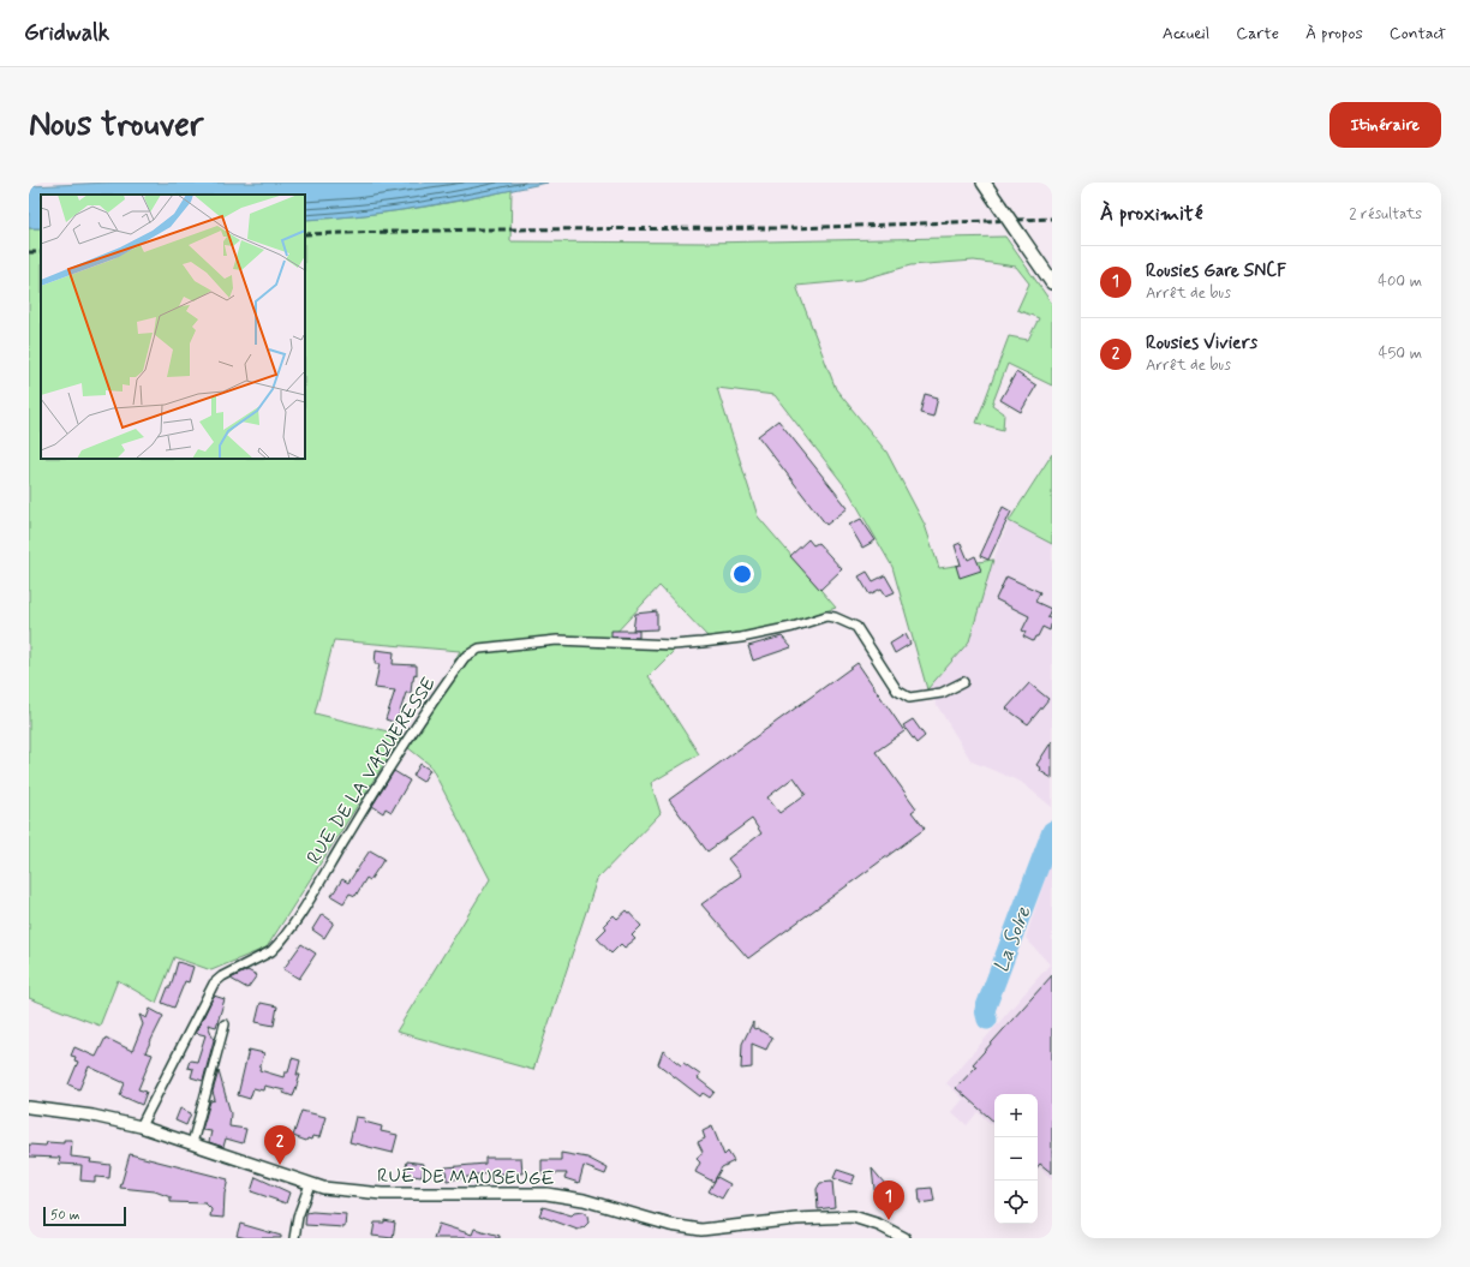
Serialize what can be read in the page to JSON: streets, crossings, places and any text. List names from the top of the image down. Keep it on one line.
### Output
{"streets":{"street":["RUE DE LA VAQUERESSE","RUE DE MAUBEUGE"]},"crossings":[["RUE DE LA VAQUERESSE","RUE DE MAUBEUGE"]],"water":["La Solre"],"scale_bar":"50 m","page":{"header":"Gridwalk","nav":["Accueil","Carte","À propos","Contact"],"buttons":"Itinéraire","title":"Nous trouver","heading":["À proximité","2 résultats"],"list":[{"mark":"1","name":"Rousies Gare SNCF","note":"Arrêt de bus","value":"400 m"},{"mark":"2","name":"Rousies Viviers","note":"Arrêt de bus","value":"450 m"}],"map_buttons":["+","−"],"pins":["2","1"],"scale":"50 m"}}
